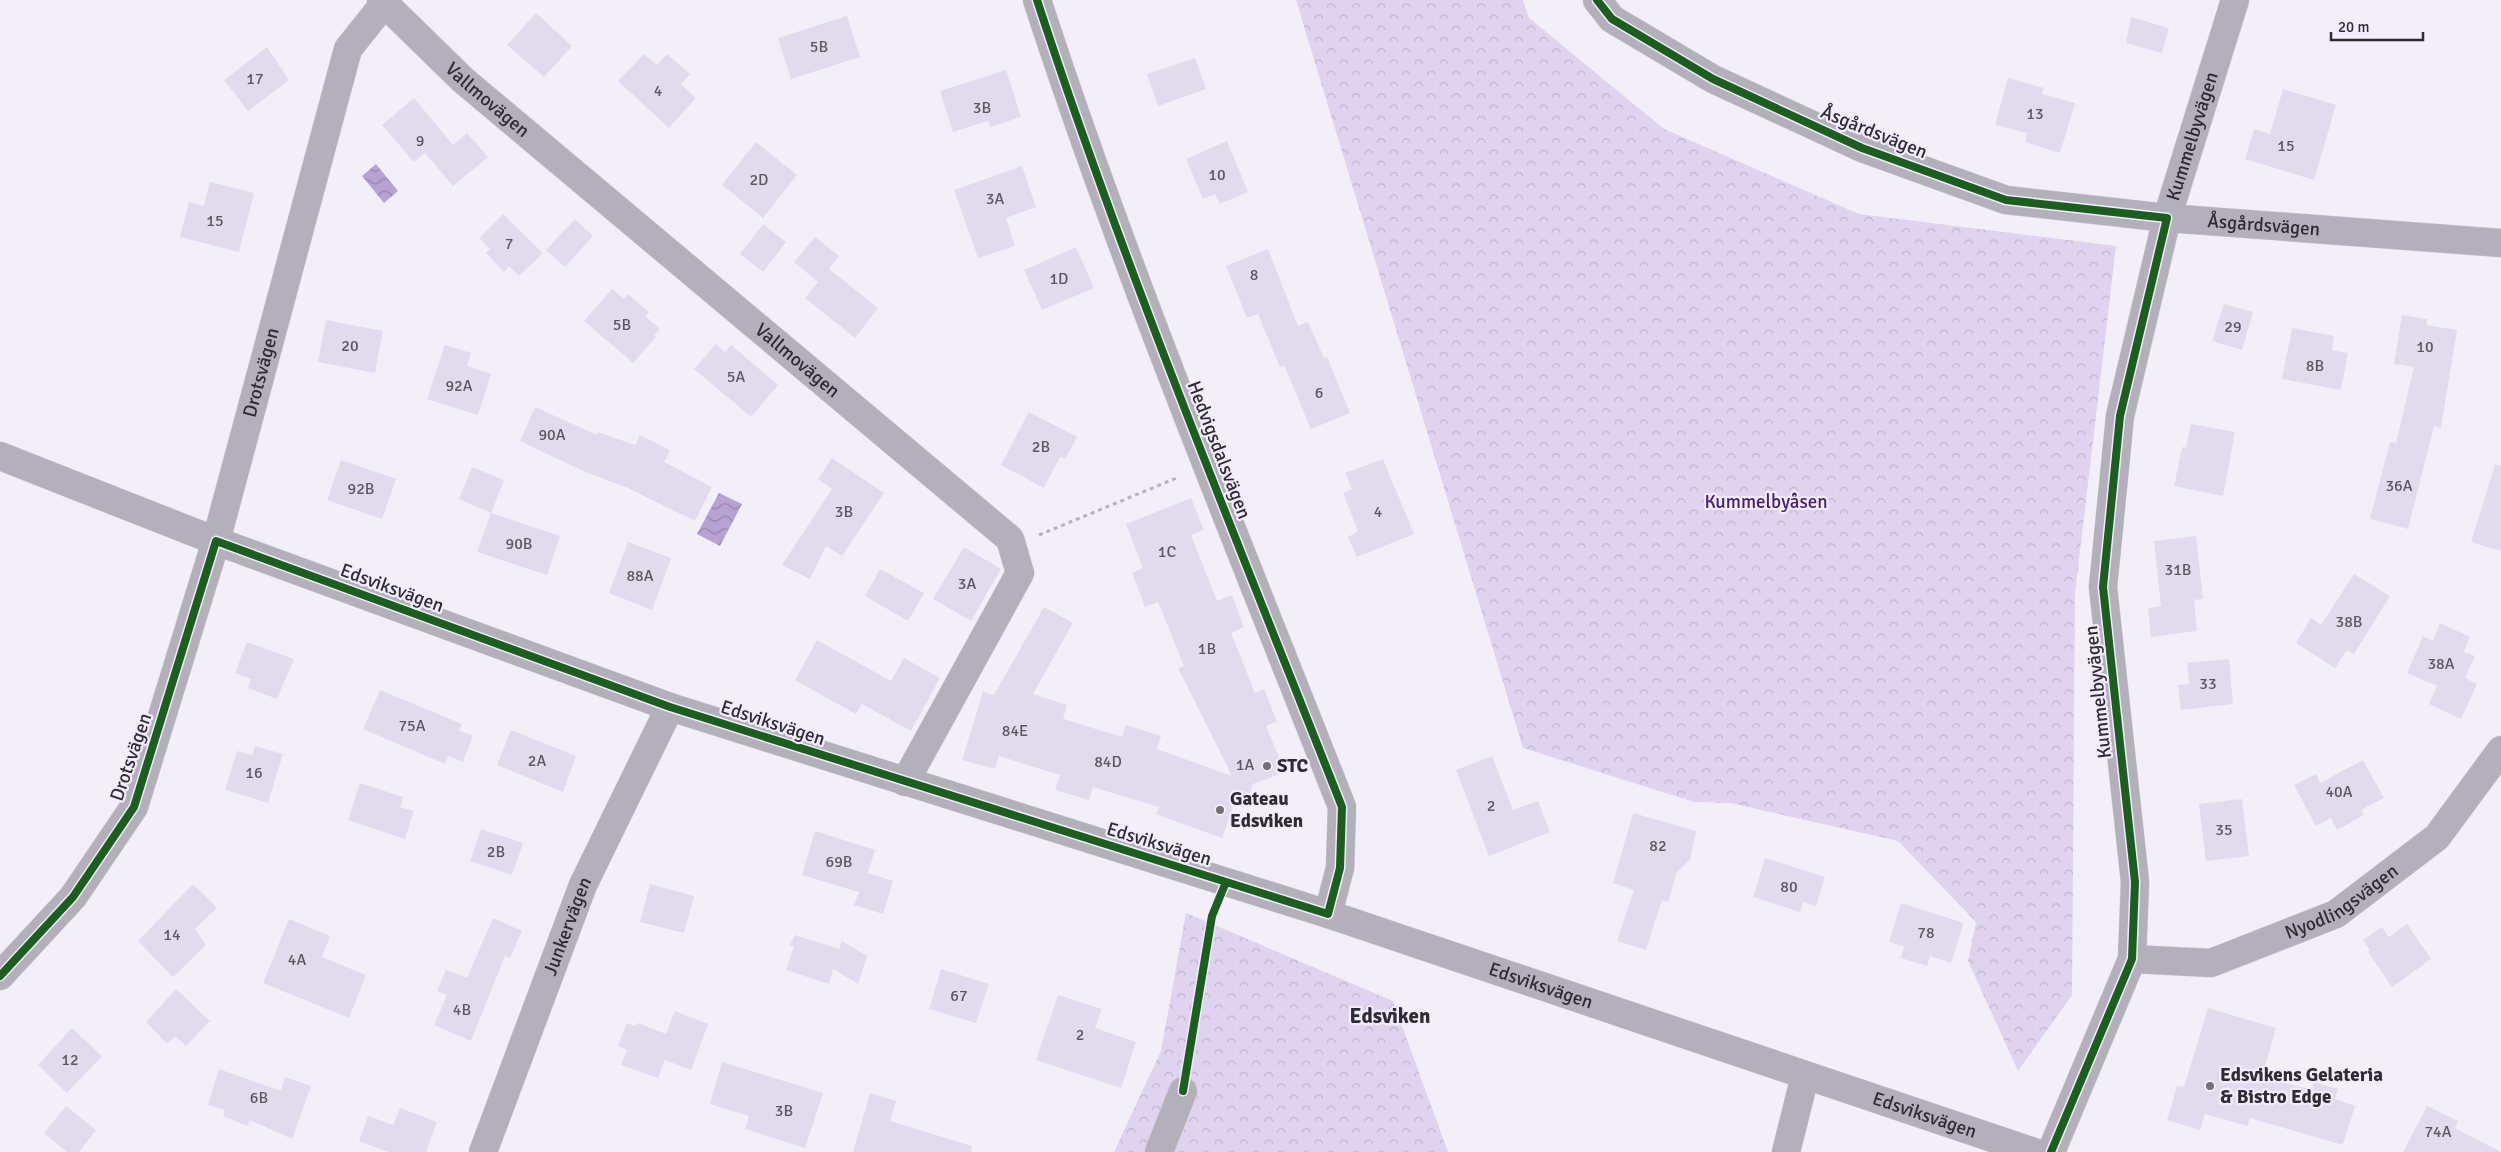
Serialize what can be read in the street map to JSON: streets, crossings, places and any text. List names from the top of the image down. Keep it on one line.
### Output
{"streets":{"street":["Vallmovägen","Åsgårdsvägen","Kummelbyvägen","Drotsvägen","Hedvigsdalsvägen","Edsviksvägen","Nyodlingsvägen","Junkervägen"]},"crossings":[["Vallmovägen","Drotsvägen"],["Vallmovägen","Edsviksvägen"],["Åsgårdsvägen","Kummelbyvägen"],["Kummelbyvägen","Nyodlingsvägen"],["Drotsvägen","Edsviksvägen"],["Hedvigsdalsvägen","Edsviksvägen"],["Edsviksvägen","Junkervägen"]],"districts":["Edsviken"],"parks":["Kummelbyåsen"],"places":["STC","Gateau Edsviken","Edsvikens Gelateria & Bistro Edge"],"house_numbers":["5B","17","4","3B","13","9","15","10","2D","3A","15","7","8","1D","5B","29","20","10","8B","5A","92A","6","90A","2B","36A","92B","3B","4","90B","1C","31B","88A","3A","38B","1B","38A","33","75A","84E","2A","84D","1A","16","40A","2","35","82","2B","69B","80","78","14","4A","67","4B","2","12","6B","3B","74A"],"scale_bar":"20 m"}
